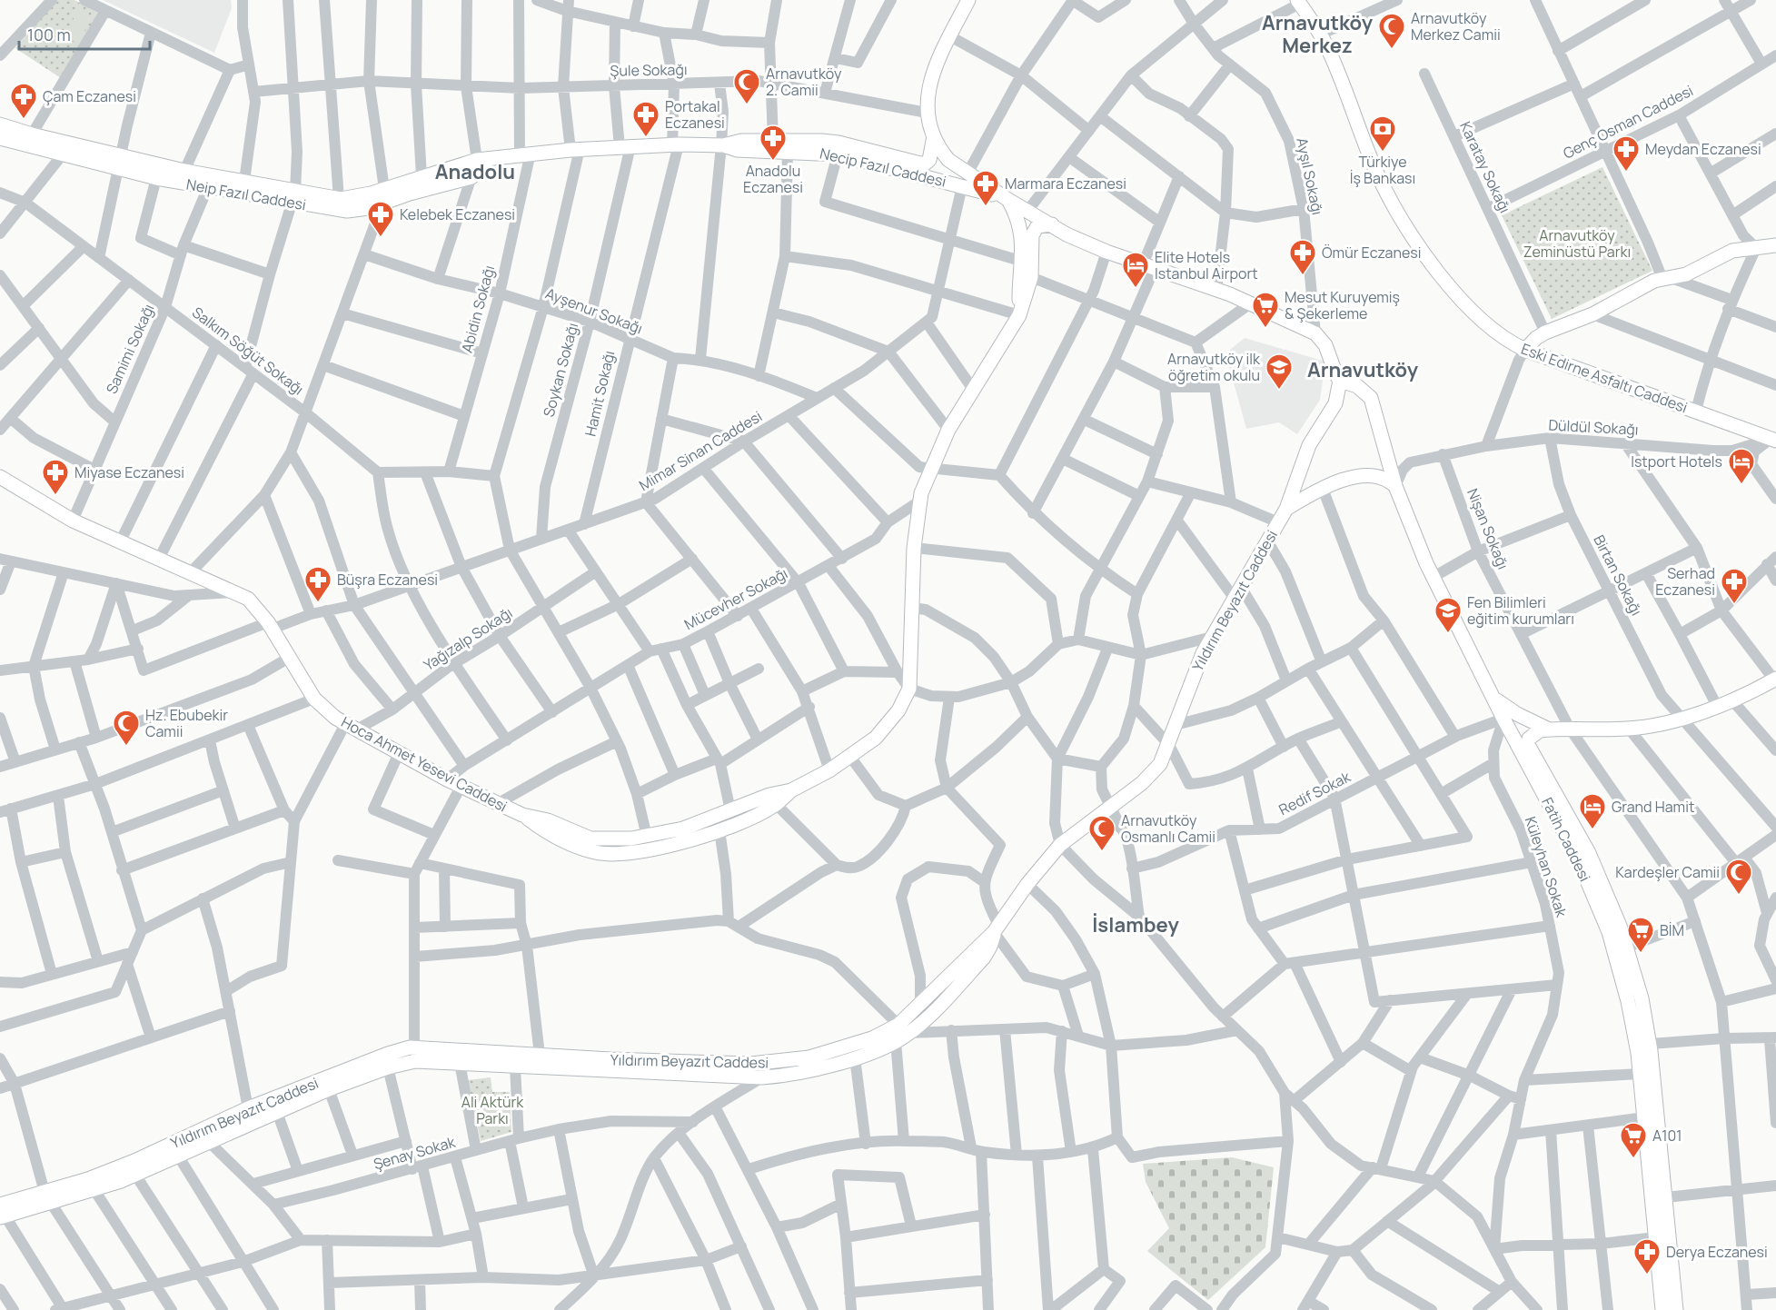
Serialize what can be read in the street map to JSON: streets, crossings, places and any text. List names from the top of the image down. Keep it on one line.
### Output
{"streets":{"main road":["Necip Fazıl Caddesi","Neip Fazıl Caddesi","Eski Edirne Asfaltı Caddesi","Yıldırım Beyazıt Caddesi","Hoca Ahmet Yesevi Caddesi","Fatih Caddesi"],"street":["Şule Sokağı","Genç Osman Caddesi","Karatay Sokağı","Ayşıl Sokağı","Abidin Sokağı","Ayşenur Sokağı","Samimi Sokağı","Salkım Söğüt Sokağı","Soykan Sokağı","Hamit Sokağı","Düldül Sokağı","Mimar Sinan Caddesi","Nişan Sokağı","Birtan Sokağı","Mücevher Sokağı","Yağızalp Sokağı","Redif Sokak","Küleyhan Sokak","Şenay Sokak"]},"crossings":[["Şule Sokağı","Abidin Sokağı"],["Şule Sokağı","Soykan Sokağı"],["Şule Sokağı","Hamit Sokağı"],["Genç Osman Caddesi","Karatay Sokağı"],["Necip Fazıl Caddesi","Neip Fazıl Caddesi"],["Necip Fazıl Caddesi","Abidin Sokağı"],["Necip Fazıl Caddesi","Soykan Sokağı"],["Necip Fazıl Caddesi","Hamit Sokağı"],["Necip Fazıl Caddesi","Mimar Sinan Caddesi"],["Necip Fazıl Caddesi","Hoca Ahmet Yesevi Caddesi"],["Neip Fazıl Caddesi","Samimi Sokağı"],["Abidin Sokağı","Ayşenur Sokağı"],["Ayşenur Sokağı","Soykan Sokağı"],["Ayşenur Sokağı","Hamit Sokağı"],["Samimi Sokağı","Salkım Söğüt Sokağı"],["Samimi Sokağı","Hoca Ahmet Yesevi Caddesi"],["Soykan Sokağı","Mimar Sinan Caddesi"],["Eski Edirne Asfaltı Caddesi","Düldül Sokağı"],["Hamit Sokağı","Mimar Sinan Caddesi"],["Düldül Sokağı","Nişan Sokağı"],["Düldül Sokağı","Birtan Sokağı"],["Düldül Sokağı","Fatih Caddesi"],["Mimar Sinan Caddesi","Hoca Ahmet Yesevi Caddesi"],["Mücevher Sokağı","Hoca Ahmet Yesevi Caddesi"],["Yıldırım Beyazıt Caddesi","Fatih Caddesi"],["Yağızalp Sokağı","Hoca Ahmet Yesevi Caddesi"],["Redif Sokak","Fatih Caddesi"],["Redif Sokak","Küleyhan Sokak"],["Fatih Caddesi","Küleyhan Sokak"]],"districts":["Arnavutköy Merkez","Anadolu","Arnavutköy","İslambey"],"parks":["Arnavutköy Zeminüstü Parkı","Ali Aktürk Parkı"],"places":{"mosque":["Arnavutköy Merkez Camii","Arnavutköy 2. Camii","Hz. Ebubekir Camii","Arnavutköy Osmanlı Camii","Kardeşler Camii"],"pharmacy":["Çam Eczanesi","Portakal Eczanesi","Anadolu Eczanesi","Meydan Eczanesi","Marmara Eczanesi","Kelebek Eczanesi","Ömür Eczanesi","Miyase Eczanesi","Büşra Eczanesi","Serhad Eczanesi","Derya Eczanesi"],"bank":["Türkiye İş Bankası"],"hotel":["Elite Hotels Istanbul Airport","Istport Hotels","Grand Hamit"],"supermarket":["Mesut Kuruyemiş & Şekerleme","BİM","A101"],"school or university":["Arnavutköy ilk öğretim okulu","Fen Bilimleri eğitim kurumları"]},"scale_bar":"100 m"}
